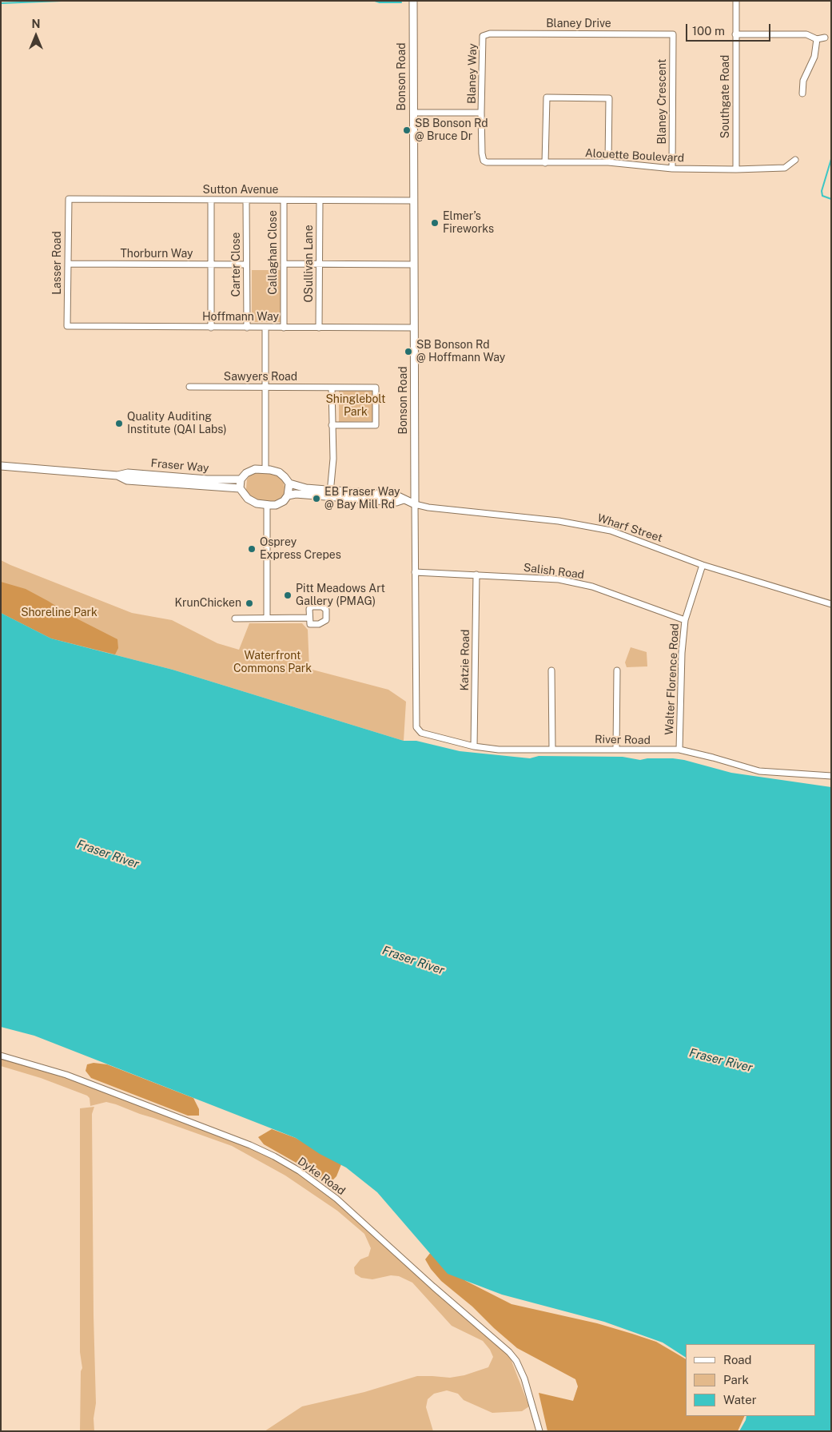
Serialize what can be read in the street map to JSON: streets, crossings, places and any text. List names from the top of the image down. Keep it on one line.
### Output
{"streets":{"street":["Blaney Drive","Blaney Way","Bonson Road","Southgate Road","Blaney Crescent","Alouette Boulevard","Sutton Avenue","Callaghan Close","Thorburn Way","Lasser Road","OSullivan Lane","Carter Close","Hoffmann Way","Sawyers Road","Fraser Way","Wharf Street","Salish Road","Katzie Road","Walter Florence Road","River Road","Dyke Road"]},"crossings":[["Blaney Drive","Blaney Way"],["Blaney Drive","Blaney Crescent"],["Blaney Way","Alouette Boulevard"],["Bonson Road","Sutton Avenue"],["Bonson Road","Hoffmann Way"],["Bonson Road","Wharf Street"],["Bonson Road","Salish Road"],["Bonson Road","River Road"],["Southgate Road","Alouette Boulevard"],["Blaney Crescent","Alouette Boulevard"],["Sutton Avenue","Callaghan Close"],["Sutton Avenue","Lasser Road"],["Sutton Avenue","OSullivan Lane"],["Sutton Avenue","Carter Close"],["Callaghan Close","Hoffmann Way"],["Thorburn Way","Lasser Road"],["Thorburn Way","Carter Close"],["Lasser Road","Hoffmann Way"],["OSullivan Lane","Hoffmann Way"],["Carter Close","Hoffmann Way"],["Wharf Street","Walter Florence Road"],["Salish Road","Katzie Road"],["Salish Road","Walter Florence Road"],["Katzie Road","River Road"],["Walter Florence Road","River Road"]],"water":["Fraser River"],"parks":["Shinglebolt Park","Shoreline Park","Waterfront Commons Park"],"places":["SB Bonson Rd @ Bruce Dr","Elmer’s Fireworks","SB Bonson Rd @ Hoffmann Way","Quality Auditing Institute (QAI Labs)","EB Fraser Way @ Bay Mill Rd","Osprey Express Crepes","Pitt Meadows Art Gallery (PMAG)","KrunChicken"],"legend":["Road","Park","Water"],"scale_bar":"100 m","north":"top"}
